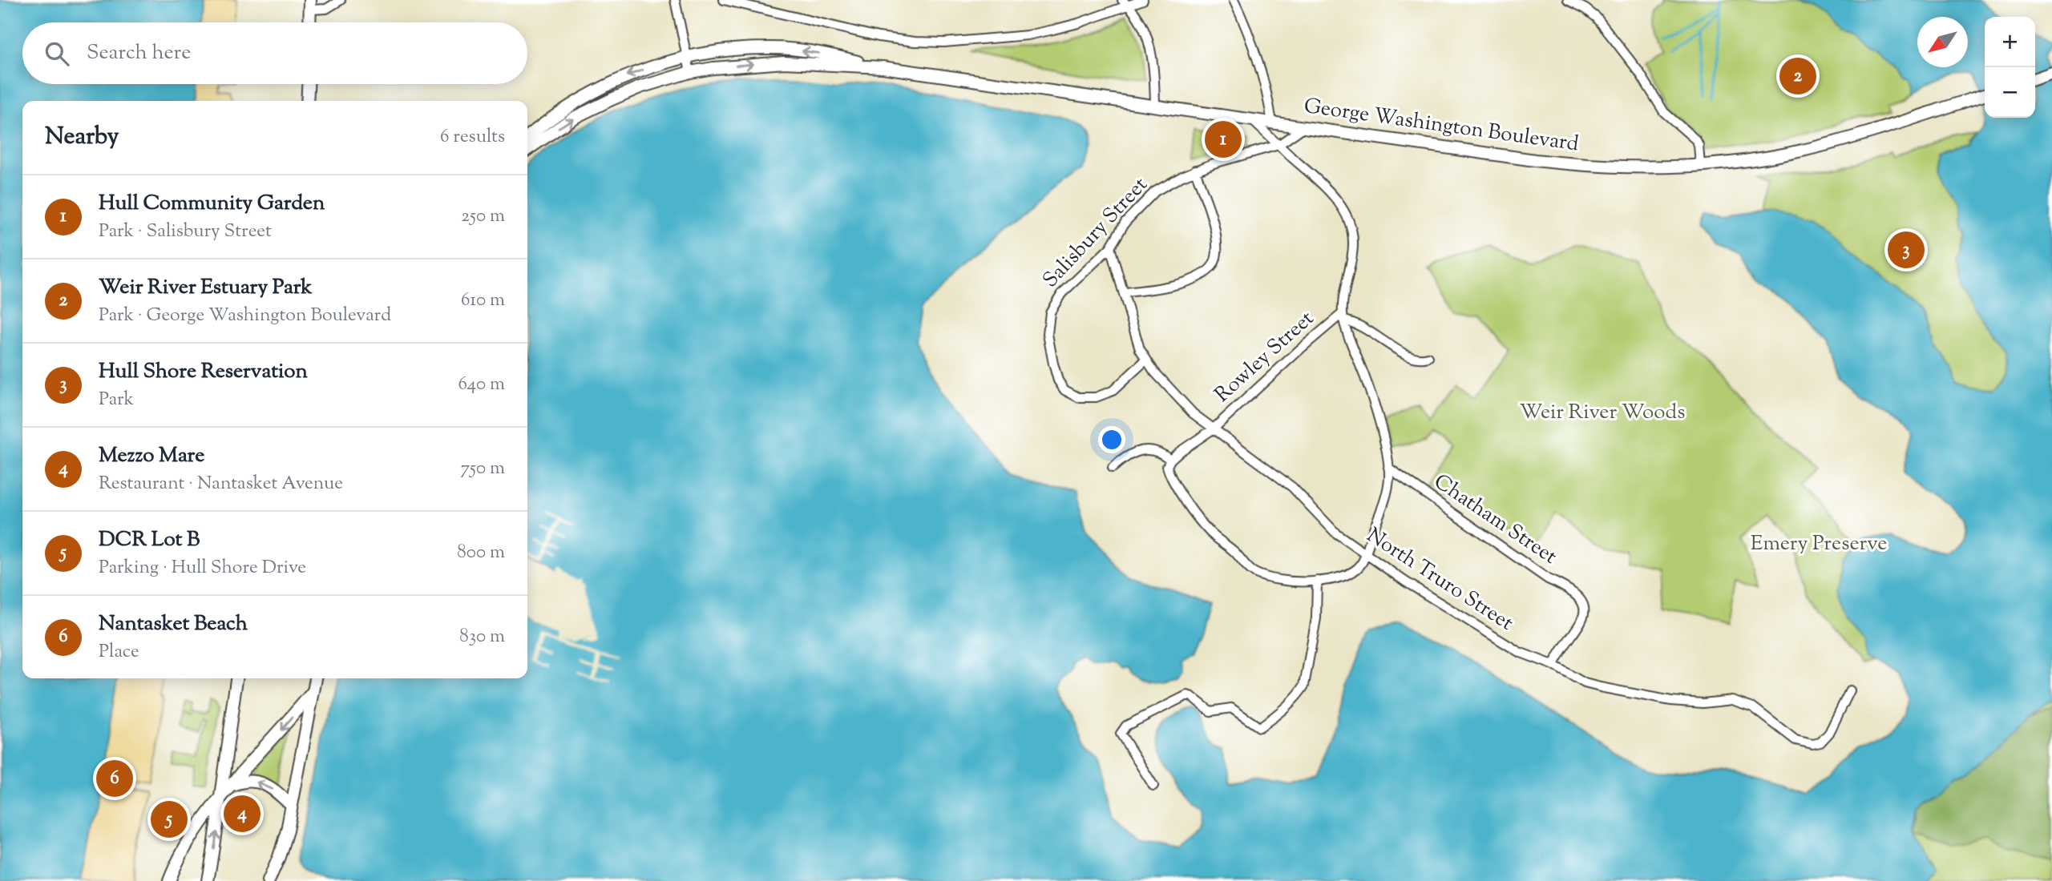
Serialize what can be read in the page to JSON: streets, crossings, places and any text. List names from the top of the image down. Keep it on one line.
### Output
{"streets":{"main road":["George Washington Boulevard"],"street":["Salisbury Street","Rowley Street","Chatham Street","North Truro Street"]},"crossings":[["George Washington Boulevard","Salisbury Street"],["Salisbury Street","North Truro Street"],["Rowley Street","North Truro Street"],["Chatham Street","North Truro Street"]],"parks":["Weir River Woods","Emery Preserve"],"north":"bottom left","page":{"map_buttons":["+","−"],"search":"Search here","pins":["2","1","3","6","4","5"],"heading":["Nearby","6 results"],"list":[{"mark":"1","name":"Hull Community Garden","note":"Park · Salisbury Street","value":"250 m"},{"mark":"2","name":"Weir River Estuary Park","note":"Park · George Washington Boulevard","value":"610 m"},{"mark":"3","name":"Hull Shore Reservation","note":"Park","value":"640 m"},{"mark":"4","name":"Mezzo Mare","note":"Restaurant · Nantasket Avenue","value":"750 m"},{"mark":"5","name":"DCR Lot B","note":"Parking · Hull Shore Drive","value":"800 m"},{"mark":"6","name":"Nantasket Beach","note":"Place","value":"830 m"}]}}
